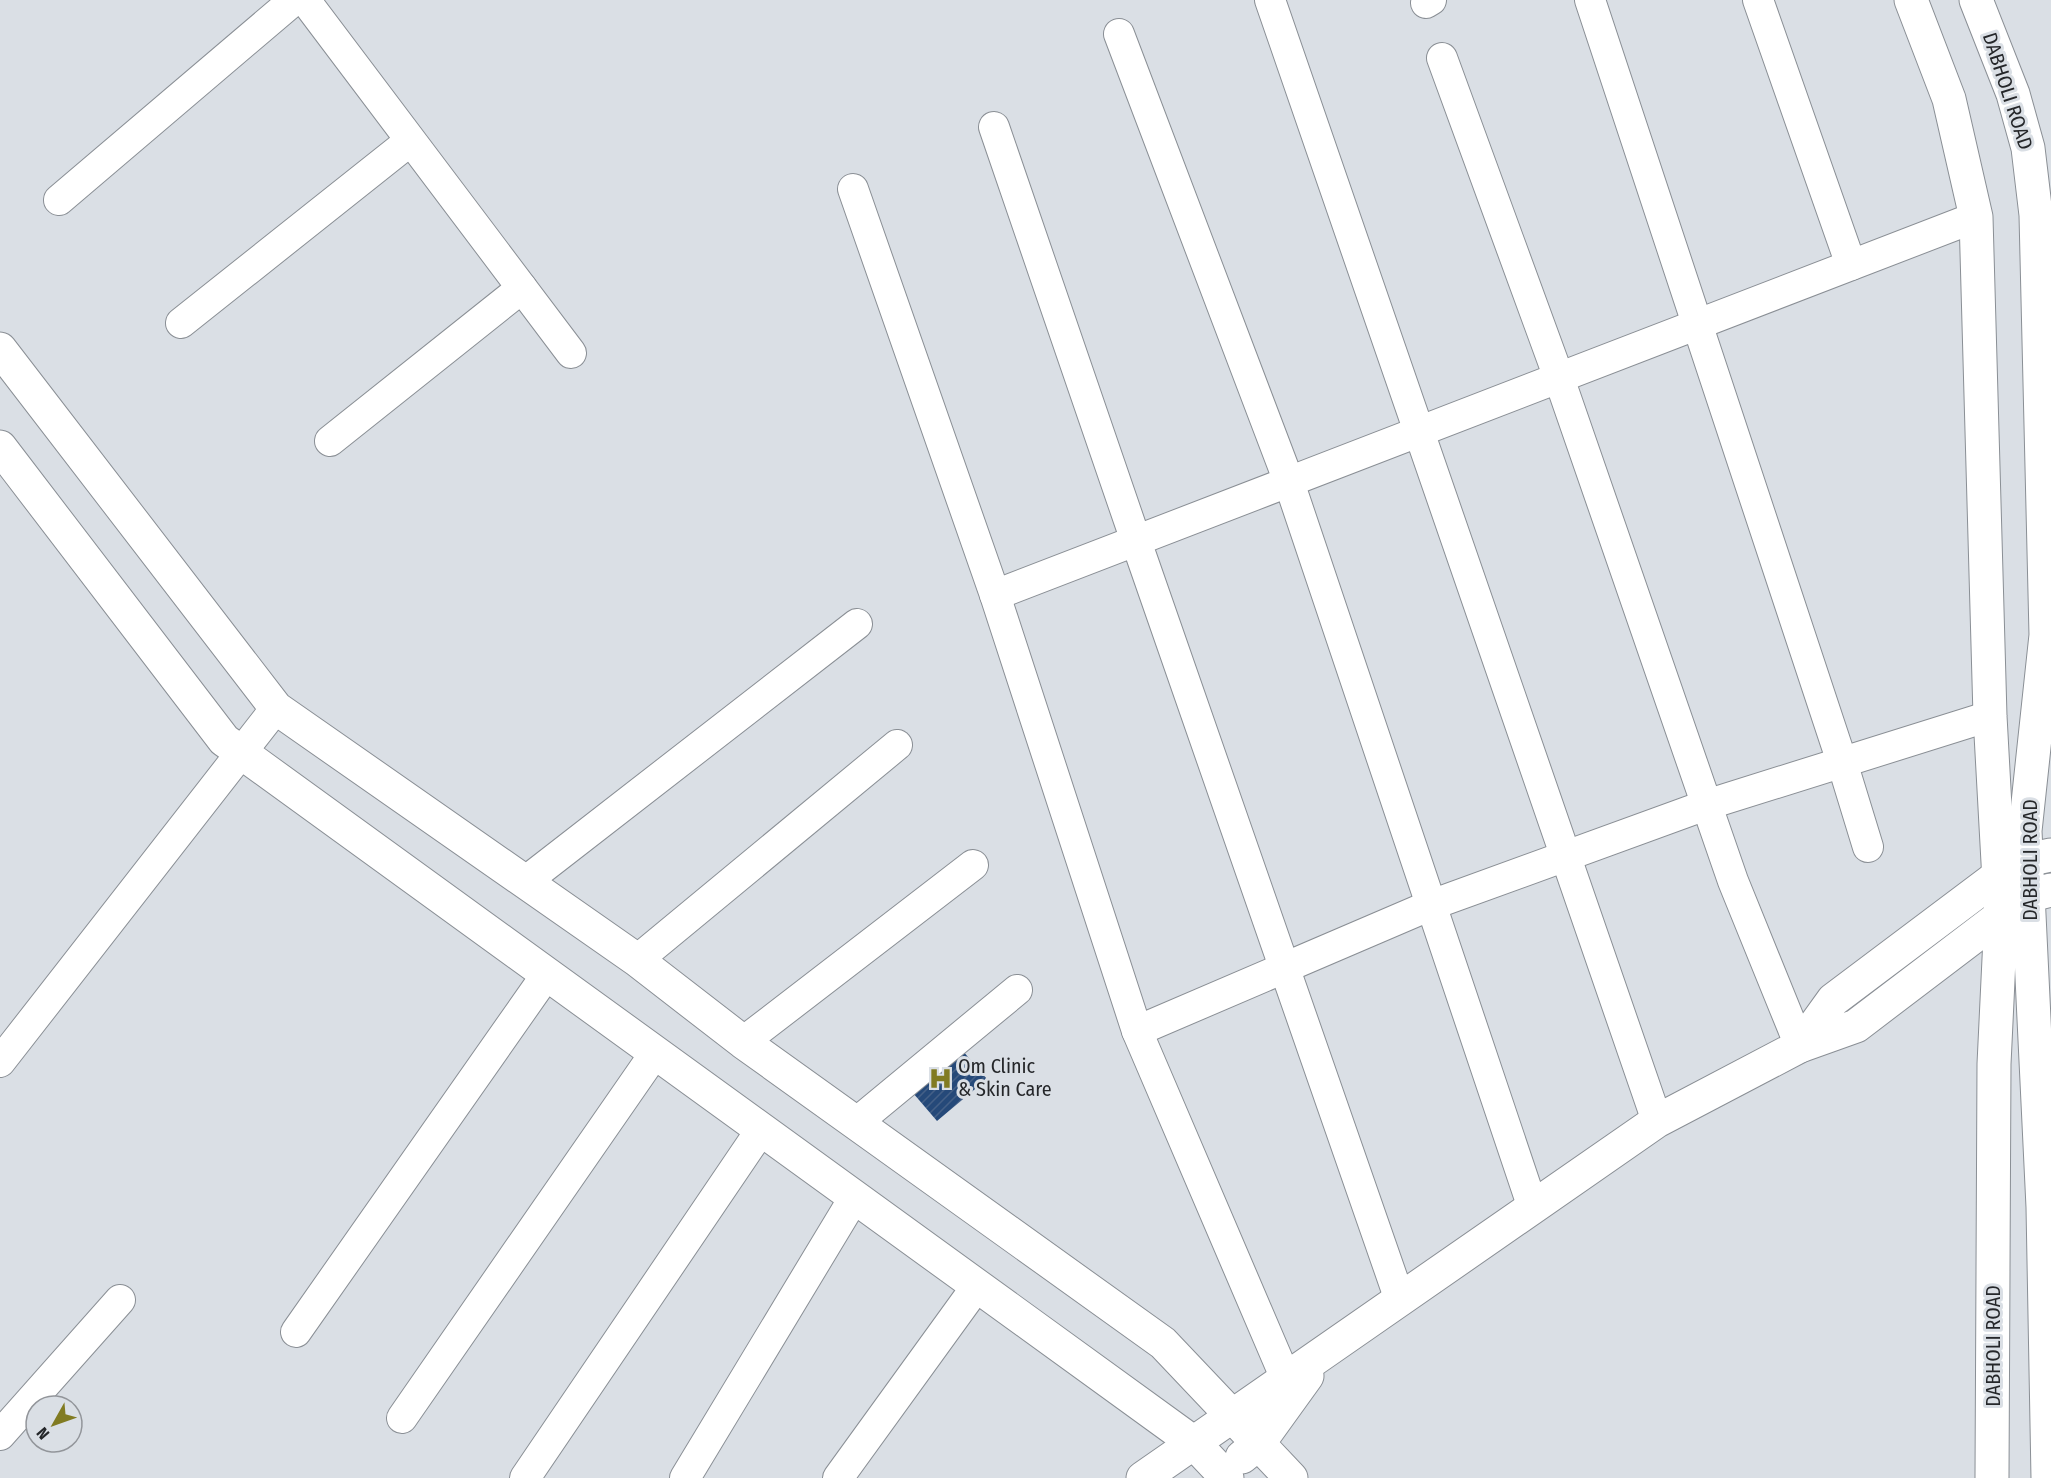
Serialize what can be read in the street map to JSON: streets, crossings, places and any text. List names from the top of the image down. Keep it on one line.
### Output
{"streets":{"street":["DABHOLI ROAD"]},"places":{"hospital":["Om Clinic & Skin Care"]},"north":"bottom left"}
